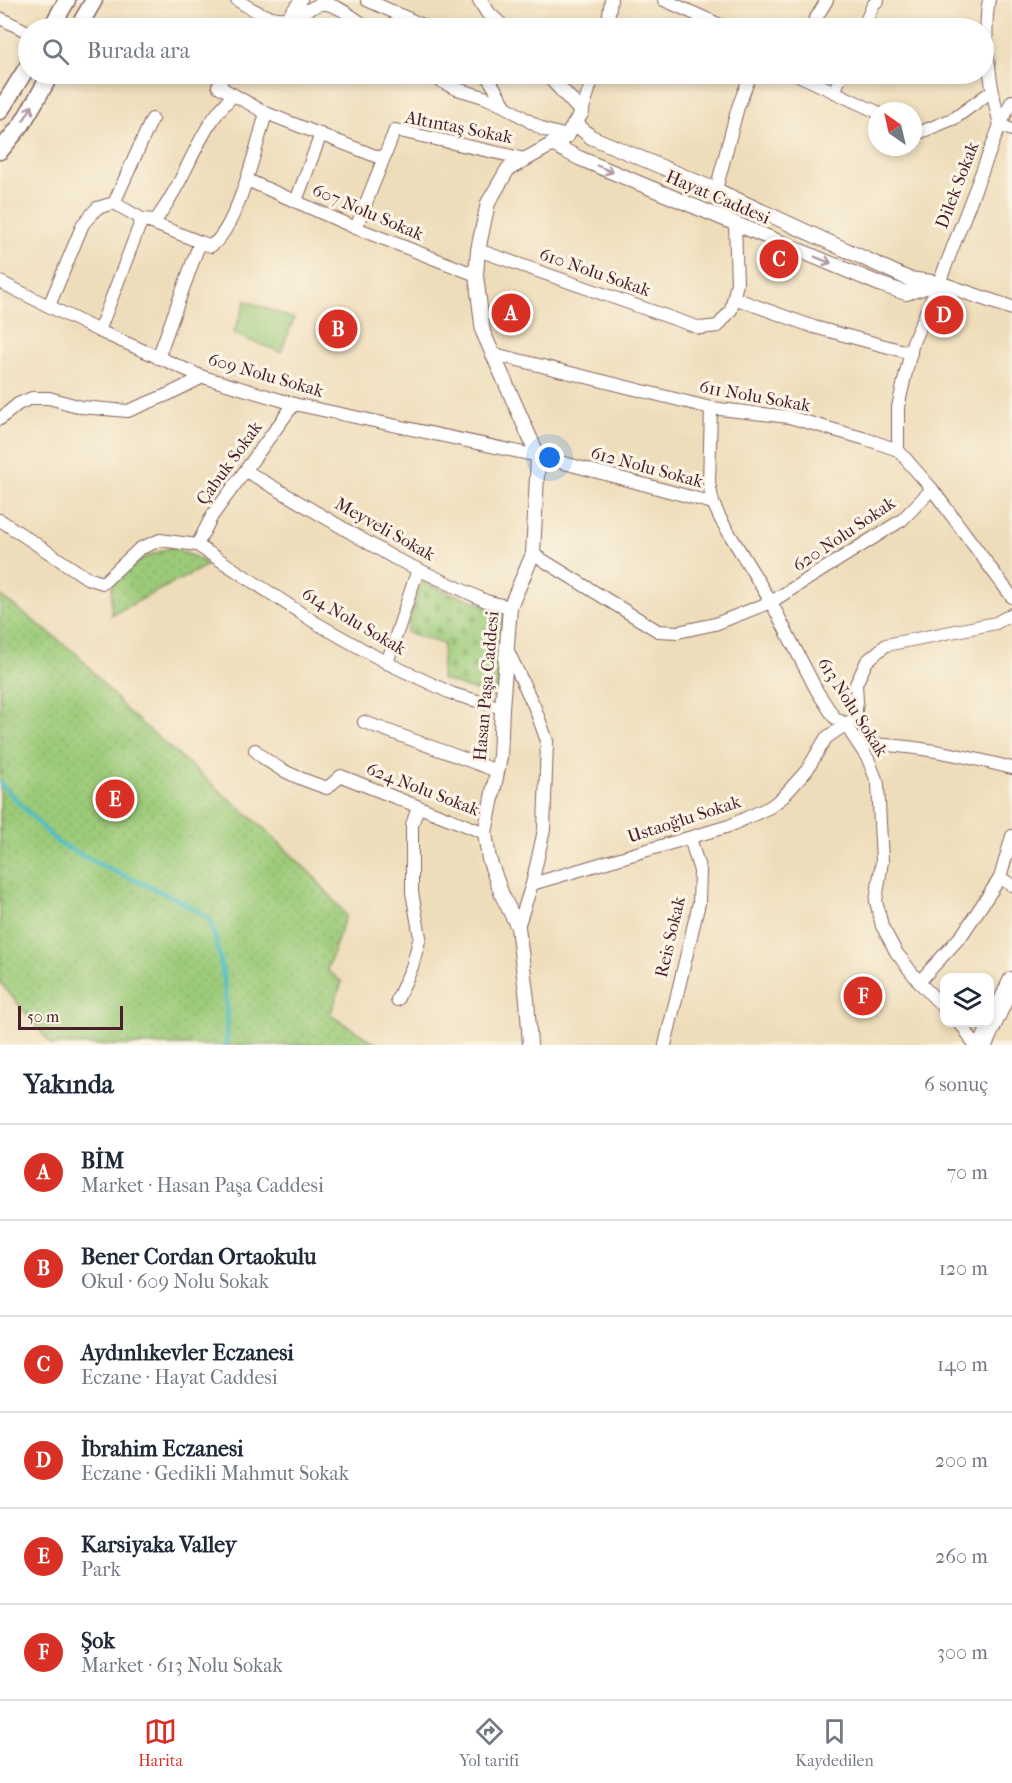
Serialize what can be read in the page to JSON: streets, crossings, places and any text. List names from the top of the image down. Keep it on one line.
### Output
{"streets":{"street":["Altıntaş Sokak","Dilek Sokak","Hayat Caddesi","607 Nolu Sokak","610 Nolu Sokak","609 Nolu Sokak","611 Nolu Sokak","Çabuk Sokak","612 Nolu Sokak","Meyveli Sokak","620 Nolu Sokak","614 Nolu Sokak","Hasan Paşa Caddesi","613 Nolu Sokak","624 Nolu Sokak","Ustaoğlu Sokak","Reis Sokak"]},"crossings":[["Altıntaş Sokak","Hasan Paşa Caddesi"],["Dilek Sokak","Hayat Caddesi"],["Dilek Sokak","611 Nolu Sokak"],["Hayat Caddesi","Hasan Paşa Caddesi"],["607 Nolu Sokak","Hasan Paşa Caddesi"],["610 Nolu Sokak","Hasan Paşa Caddesi"],["609 Nolu Sokak","Çabuk Sokak"],["609 Nolu Sokak","612 Nolu Sokak"],["609 Nolu Sokak","Hasan Paşa Caddesi"],["611 Nolu Sokak","620 Nolu Sokak"],["611 Nolu Sokak","Hasan Paşa Caddesi"],["Çabuk Sokak","Meyveli Sokak"],["Çabuk Sokak","614 Nolu Sokak"],["612 Nolu Sokak","Hasan Paşa Caddesi"],["612 Nolu Sokak","613 Nolu Sokak"],["Meyveli Sokak","Hasan Paşa Caddesi"],["620 Nolu Sokak","613 Nolu Sokak"],["614 Nolu Sokak","Hasan Paşa Caddesi"],["Hasan Paşa Caddesi","624 Nolu Sokak"],["613 Nolu Sokak","Ustaoğlu Sokak"],["Ustaoğlu Sokak","Reis Sokak"]],"scale_bar":"50 m","north":"top left","page":{"search":"Burada ara","pins":["C","A","D","B","E","F"],"scale":"50 m","heading":["Yakında","6 sonuç"],"list":[{"mark":"A","name":"BİM","note":"Market · Hasan Paşa Caddesi","value":"70 m"},{"mark":"B","name":"Bener Cordan Ortaokulu","note":"Okul · 609 Nolu Sokak","value":"120 m"},{"mark":"C","name":"Aydınlıkevler Eczanesi","note":"Eczane · Hayat Caddesi","value":"140 m"},{"mark":"D","name":"İbrahim Eczanesi","note":"Eczane · Gedikli Mahmut Sokak","value":"200 m"},{"mark":"E","name":"Karsiyaka Valley","note":"Park","value":"260 m"},{"mark":"F","name":"Şok","note":"Market · 613 Nolu Sokak","value":"300 m"}],"nav":["Harita","Yol tarifi","Kaydedilen"]}}
